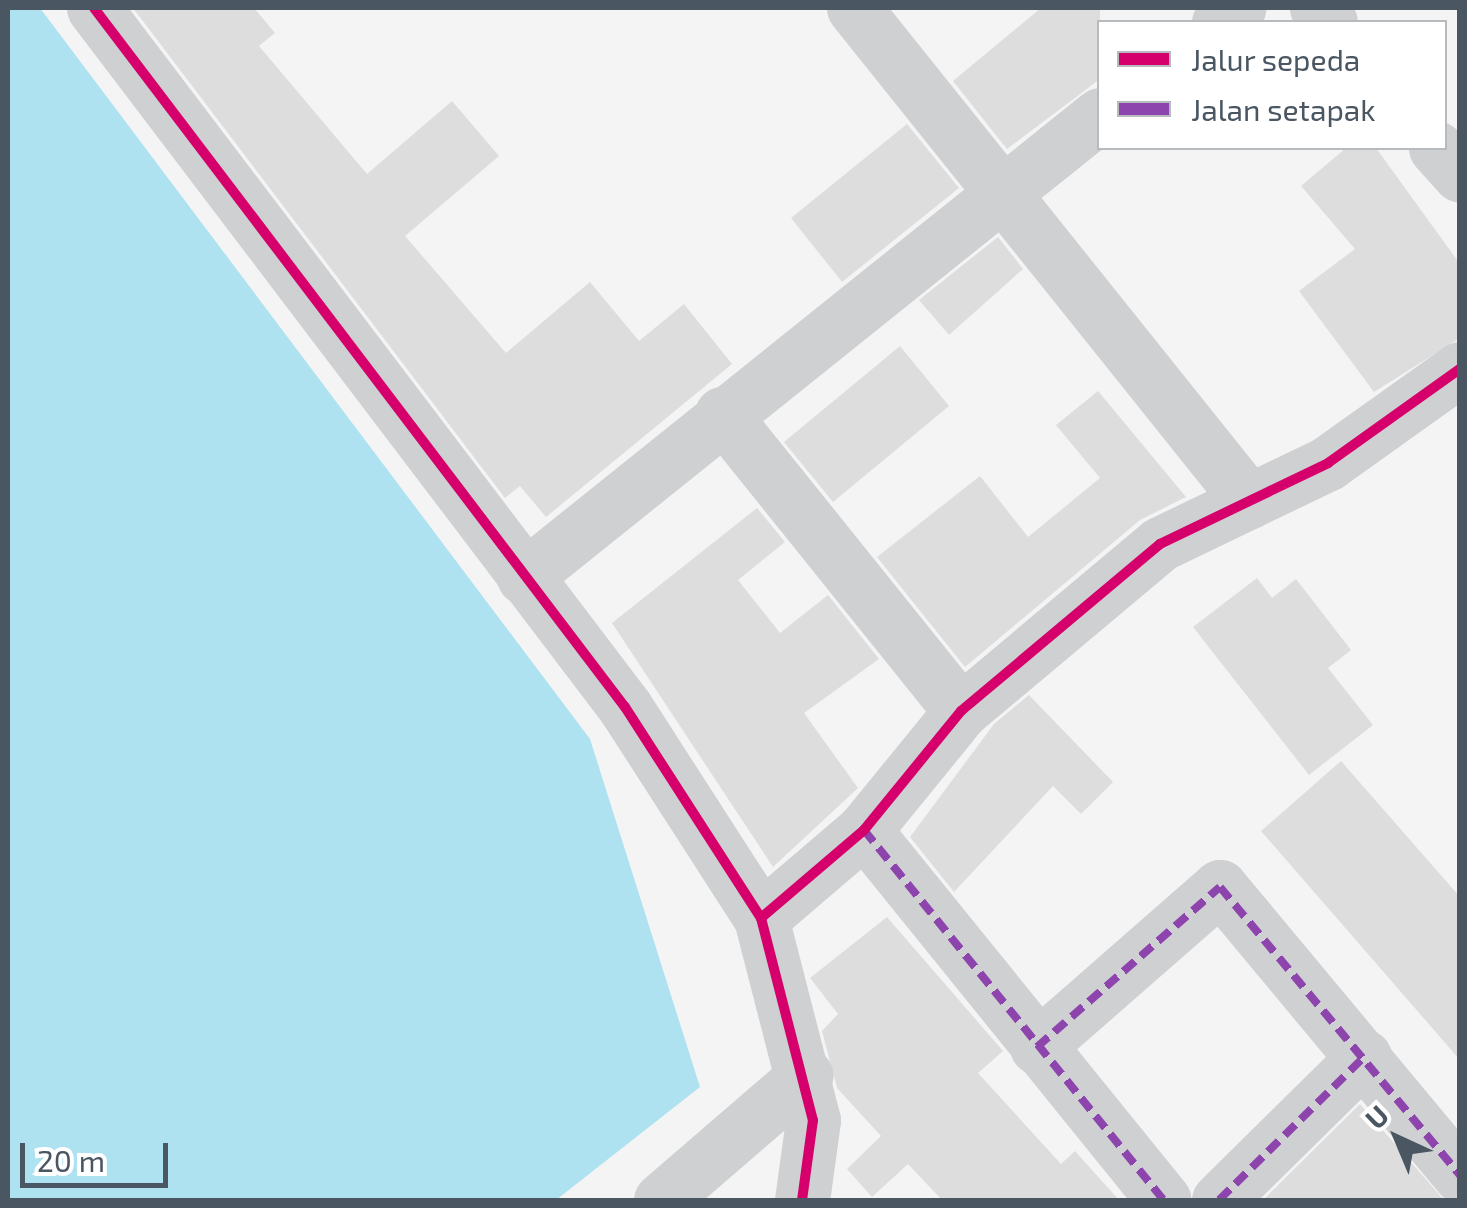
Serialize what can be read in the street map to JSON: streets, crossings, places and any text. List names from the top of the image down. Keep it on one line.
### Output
{"legend":["Jalur sepeda","Jalan setapak"],"scale_bar":"20 m","north":"top left"}
